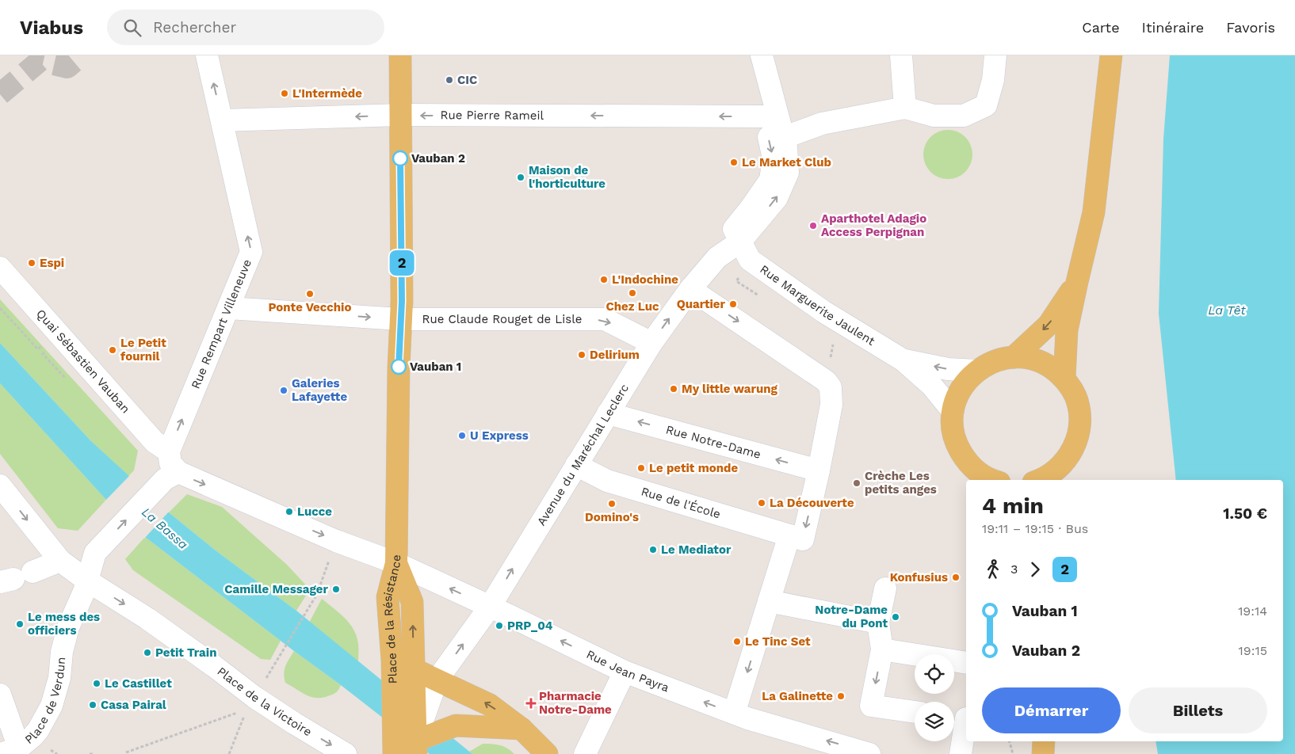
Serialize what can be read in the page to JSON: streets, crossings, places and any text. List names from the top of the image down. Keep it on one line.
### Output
{"streets":{"main road":["Place de la Résistance"],"street":["Rue Pierre Rameil","Rue Marguerite Jaulent","Rue Claude Rouget de Lisle","Rue Rempart Villeneuve","Quai Sébastien Vauban","Rue Notre-Dame","Avenue du Maréchal Leclerc","Rue de l'École","Rue Jean Payra","Place de Verdun","Place de la Victoire"]},"crossings":[["Rue Pierre Rameil","Rue Rempart Villeneuve"],["Rue Pierre Rameil","Avenue du Maréchal Leclerc"],["Rue Marguerite Jaulent","Avenue du Maréchal Leclerc"],["Rue Claude Rouget de Lisle","Rue Rempart Villeneuve"],["Rue Claude Rouget de Lisle","Avenue du Maréchal Leclerc"],["Rue Rempart Villeneuve","Quai Sébastien Vauban"],["Rue Notre-Dame","Avenue du Maréchal Leclerc"],["Avenue du Maréchal Leclerc","Rue de l'École"],["Avenue du Maréchal Leclerc","Place de la Résistance"],["Avenue du Maréchal Leclerc","Rue Jean Payra"],["Place de la Résistance","Rue Jean Payra"],["Place de Verdun","Place de la Victoire"]],"one_way":["Rue Pierre Rameil","Rue Claude Rouget de Lisle","Rue Rempart Villeneuve","Rue Jean Payra","Place de Verdun"],"water":["La Têt","La Bassa"],"places":{"other":["CIC","L'Intermède","Vauban 2","Le Market Club","Maison de l'horticulture","Aparthotel Adagio Access Perpignan","Espi","L'Indochine","Chez Luc","Ponte Vecchio","Quartier","Le Petit fournil","Delirium","Vauban 1","My little warung","Galeries Lafayette","U Express","Le petit monde","Crèche Les petits anges","La Découverte","Domino's","Lucce","Le Mediator","Konfusius","Camille Messager","Notre-Dame du Pont","Le mess des officiers","PRP_04","Le Tinc Set","Petit Train","Le Castillet","La Galinette","Casa Pairal"],"health":["Pharmacie Notre-Dame"]},"lines":["bus line 2"],"page":{"header":"Viabus","search":"Rechercher","nav":["Carte","Itinéraire","Favoris"],"on_map":"2","heading":["4 min","19:11 – 19:15 · Bus","1.50 €"],"legs":["3","2"],"list":[{"name":"Vauban 1","value":"19:14"},{"name":"Vauban 2","value":"19:15"}],"buttons":["Démarrer","Billets"]}}
